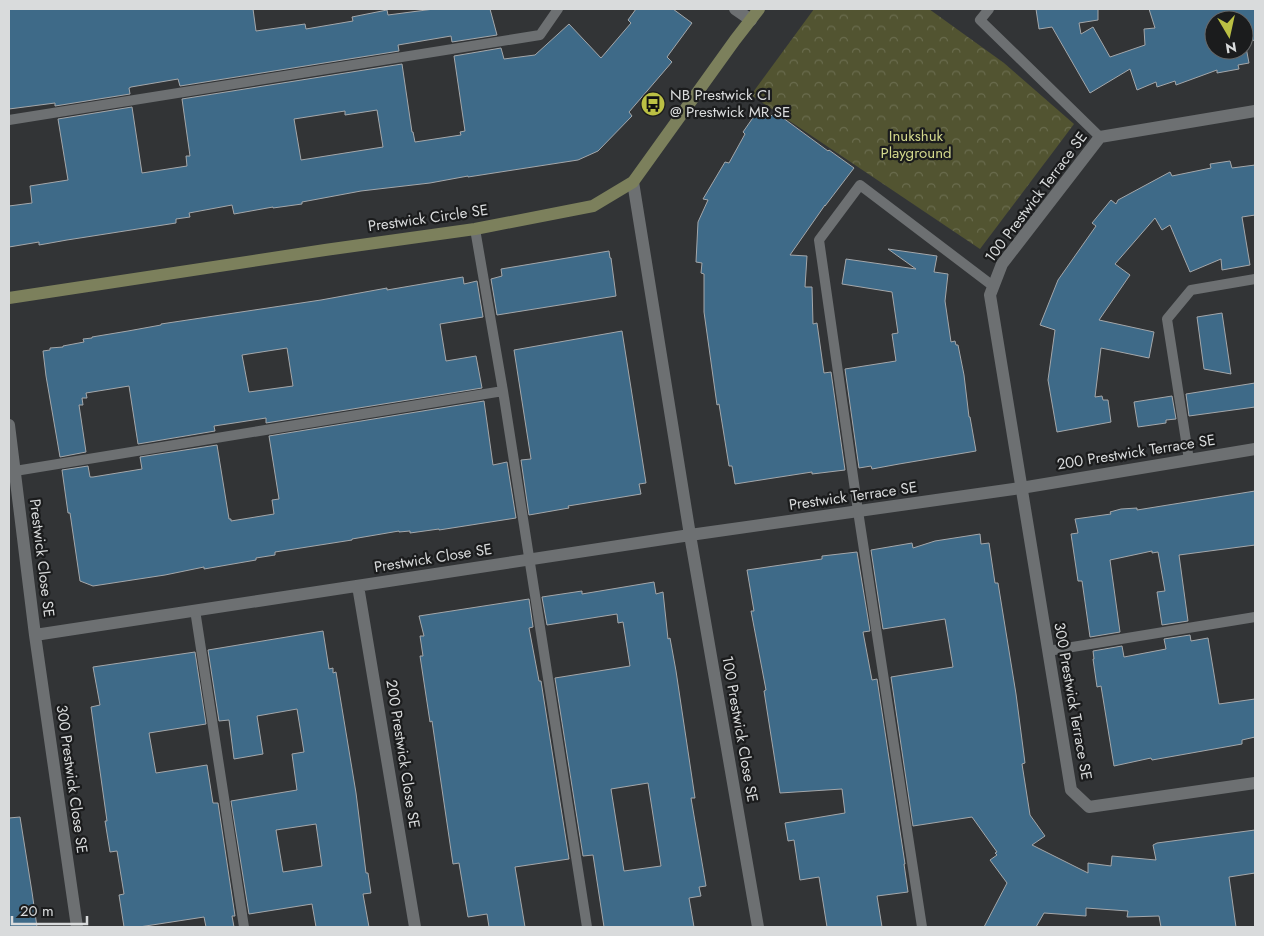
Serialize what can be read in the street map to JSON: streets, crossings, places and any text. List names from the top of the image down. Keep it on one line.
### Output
{"streets":{"street":["100 Prestwick Terrace SE","Prestwick Circle SE","200 Prestwick Terrace SE","Prestwick Terrace SE","Prestwick Close SE","300 Prestwick Terrace SE","100 Prestwick Close SE","200 Prestwick Close SE","300 Prestwick Close SE"]},"crossings":[["100 Prestwick Terrace SE","200 Prestwick Terrace SE"],["100 Prestwick Terrace SE","Prestwick Terrace SE"],["100 Prestwick Terrace SE","300 Prestwick Terrace SE"],["200 Prestwick Terrace SE","Prestwick Terrace SE"],["200 Prestwick Terrace SE","300 Prestwick Terrace SE"],["Prestwick Terrace SE","Prestwick Close SE"],["Prestwick Terrace SE","300 Prestwick Terrace SE"],["Prestwick Terrace SE","100 Prestwick Close SE"],["Prestwick Close SE","100 Prestwick Close SE"],["Prestwick Close SE","200 Prestwick Close SE"],["Prestwick Close SE","300 Prestwick Close SE"]],"parks":["Inukshuk Playground"],"places":{"bus stop":["NB Prestwick CI @ Prestwick MR SE"]},"scale_bar":"20 m","north":"bottom"}
